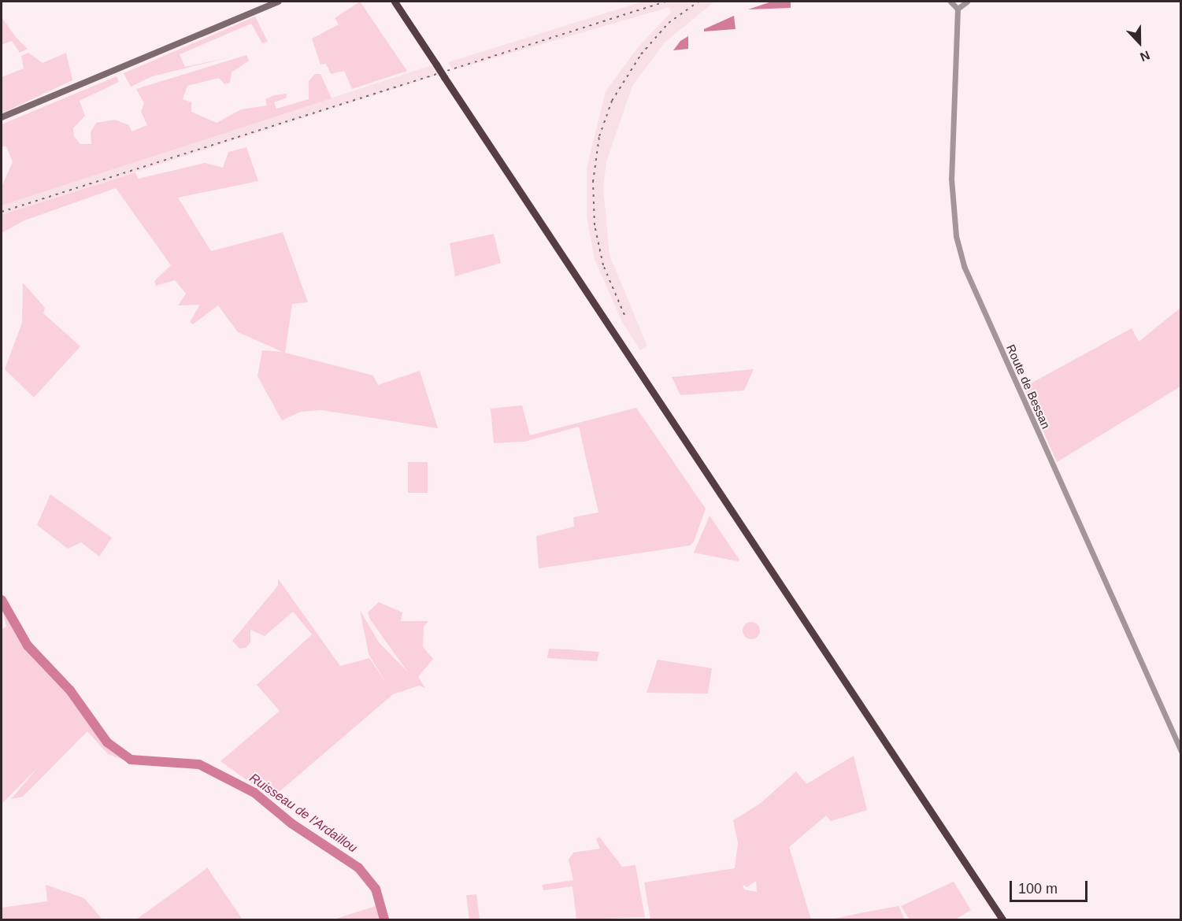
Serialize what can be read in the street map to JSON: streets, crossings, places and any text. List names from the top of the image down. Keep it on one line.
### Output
{"streets":{"street":["Route de Bessan"]},"water":["Ruisseau de l'Ardaillou"],"scale_bar":"100 m","north":"bottom"}
